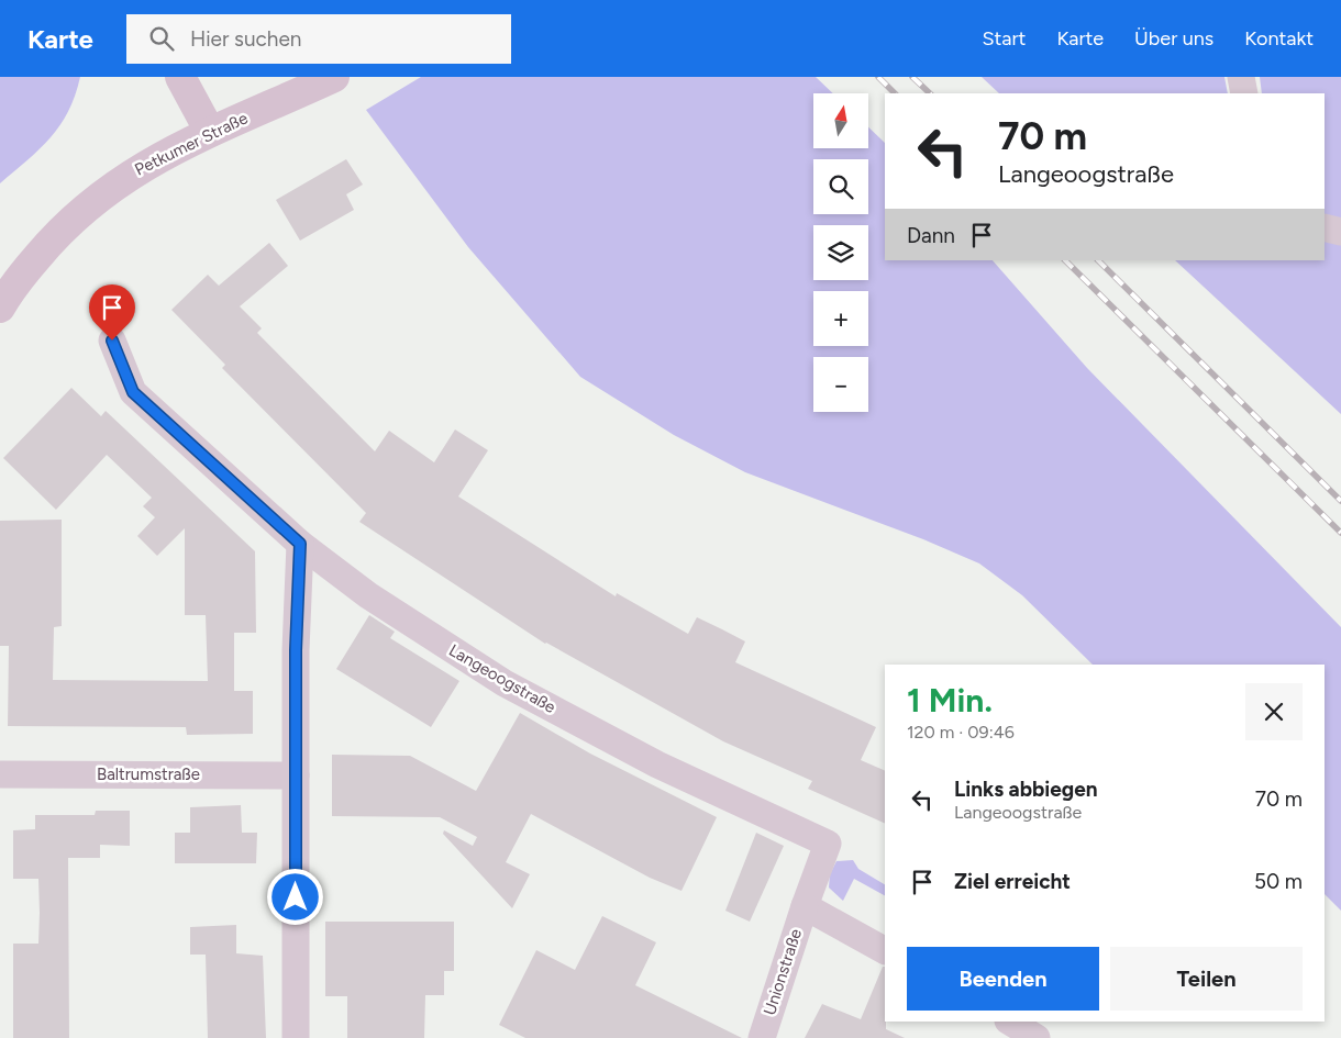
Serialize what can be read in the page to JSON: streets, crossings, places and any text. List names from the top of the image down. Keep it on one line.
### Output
{"streets":{"main road":["Petkumer Straße"],"street":["Langeoogstraße","Baltrumstraße","Unionstraße"]},"crossings":[["Langeoogstraße","Unionstraße"]],"north":"top","page":{"header":"Karte","search":"Hier suchen","nav":["Start","Karte","Über uns","Kontakt"],"map_buttons":["+","−"],"turn":["70 m","Langeoogstraße"],"then":"Dann","heading":["1 Min.","120 m · 09:46"],"list":[{"name":"Links abbiegen","note":"Langeoogstraße","value":"70 m"},{"name":"Ziel erreicht","value":"50 m"}],"buttons":["Beenden","Teilen"]}}
